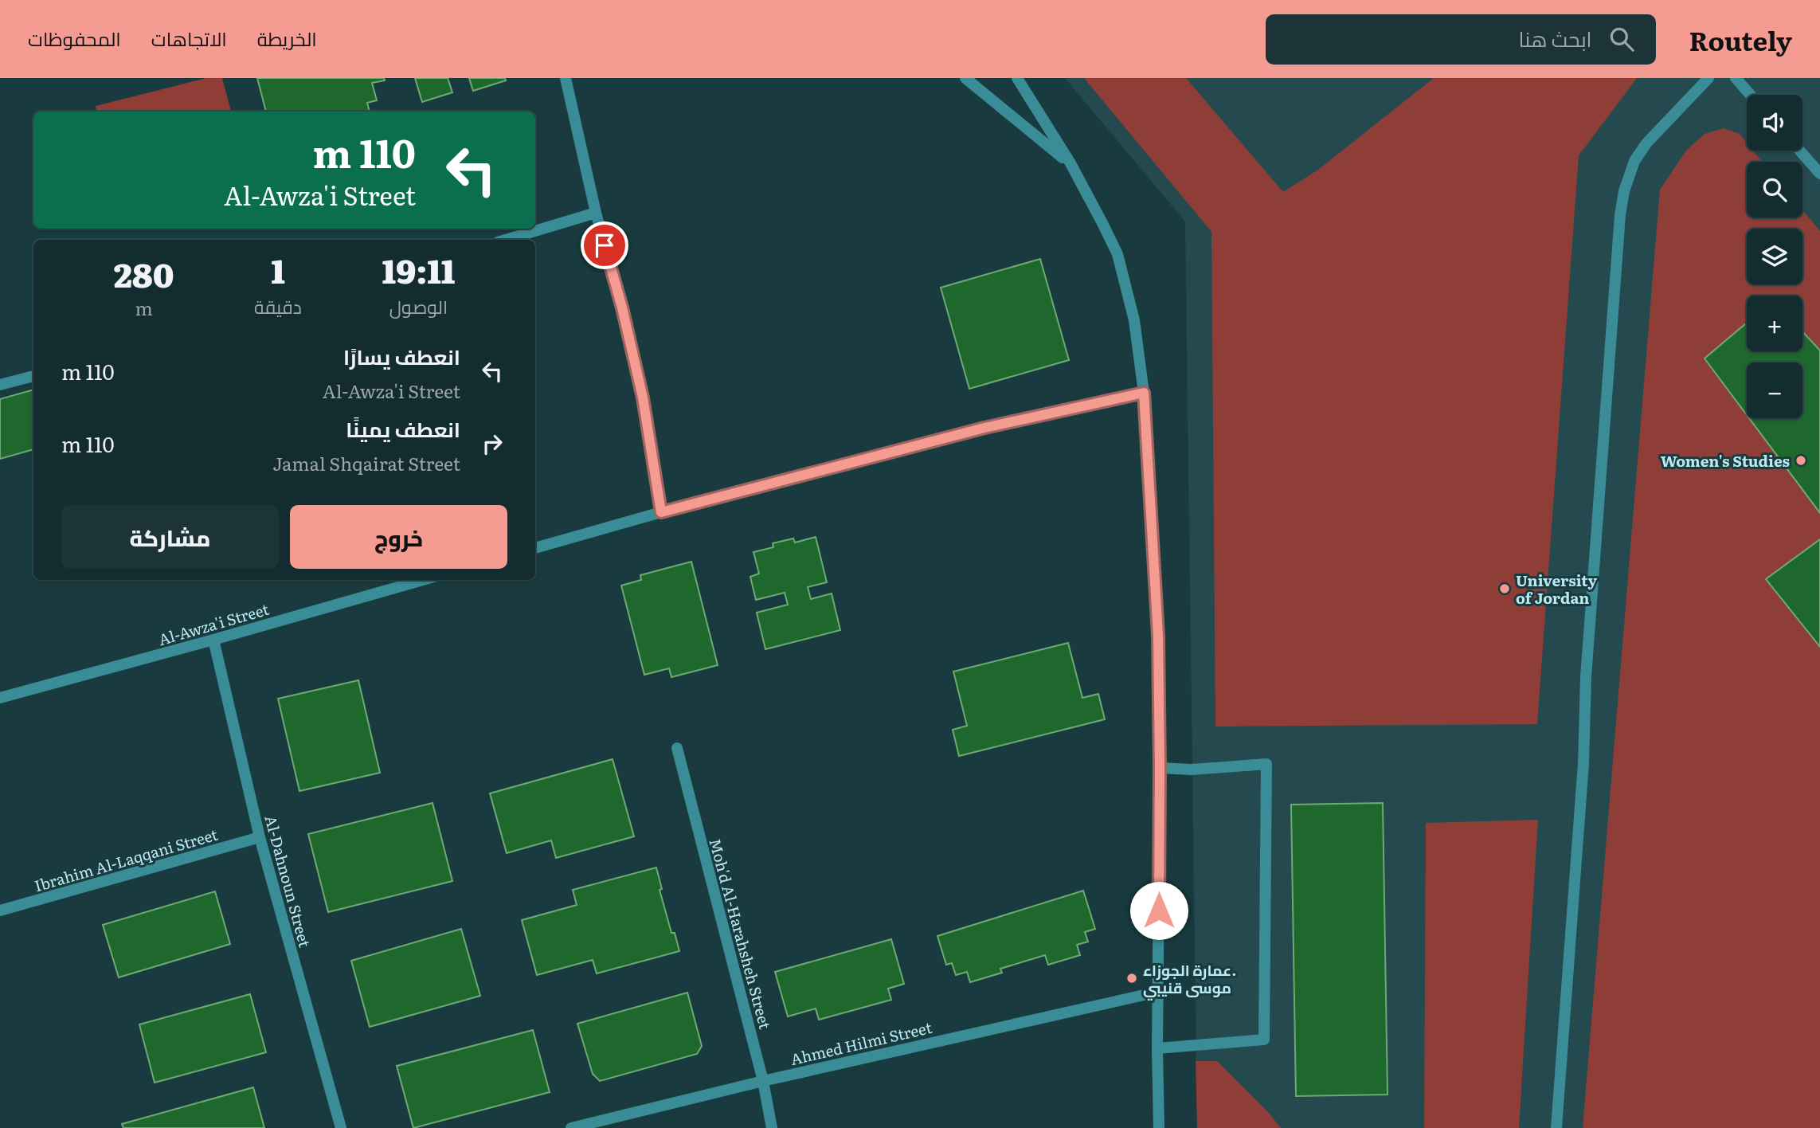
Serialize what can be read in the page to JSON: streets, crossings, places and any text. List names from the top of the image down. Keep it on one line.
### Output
{"streets":{"street":["Al-Awza'i Street","Ibrahim Al-Laqqani Street","Al-Dahnoun Street","Moh'd Al-Harahsheh Street","Ahmed Hilmi Street"]},"crossings":[["Al-Awza'i Street","Al-Dahnoun Street"],["Ibrahim Al-Laqqani Street","Al-Dahnoun Street"],["Moh'd Al-Harahsheh Street","Ahmed Hilmi Street"]],"places":["Women's Studies","University of Jordan","عمارة الجوزاء. موسى قنيبي"],"page":{"header":"Routely","search":"ابحث هنا","nav":["الخريطة","الاتجاهات","المحفوظات"],"map_buttons":["+","−"],"turn":["110 m","Al-Awza'i Street"],"eta":["19:11","الوصول","1","دقيقة","280","m"],"list":[{"name":"انعطف يسارًا","note":"Al-Awza'i Street","value":"110 m"},{"name":"انعطف يمينًا","note":"Jamal Shqairat Street","value":"110 m"}],"buttons":["خروج","مشاركة"]}}
